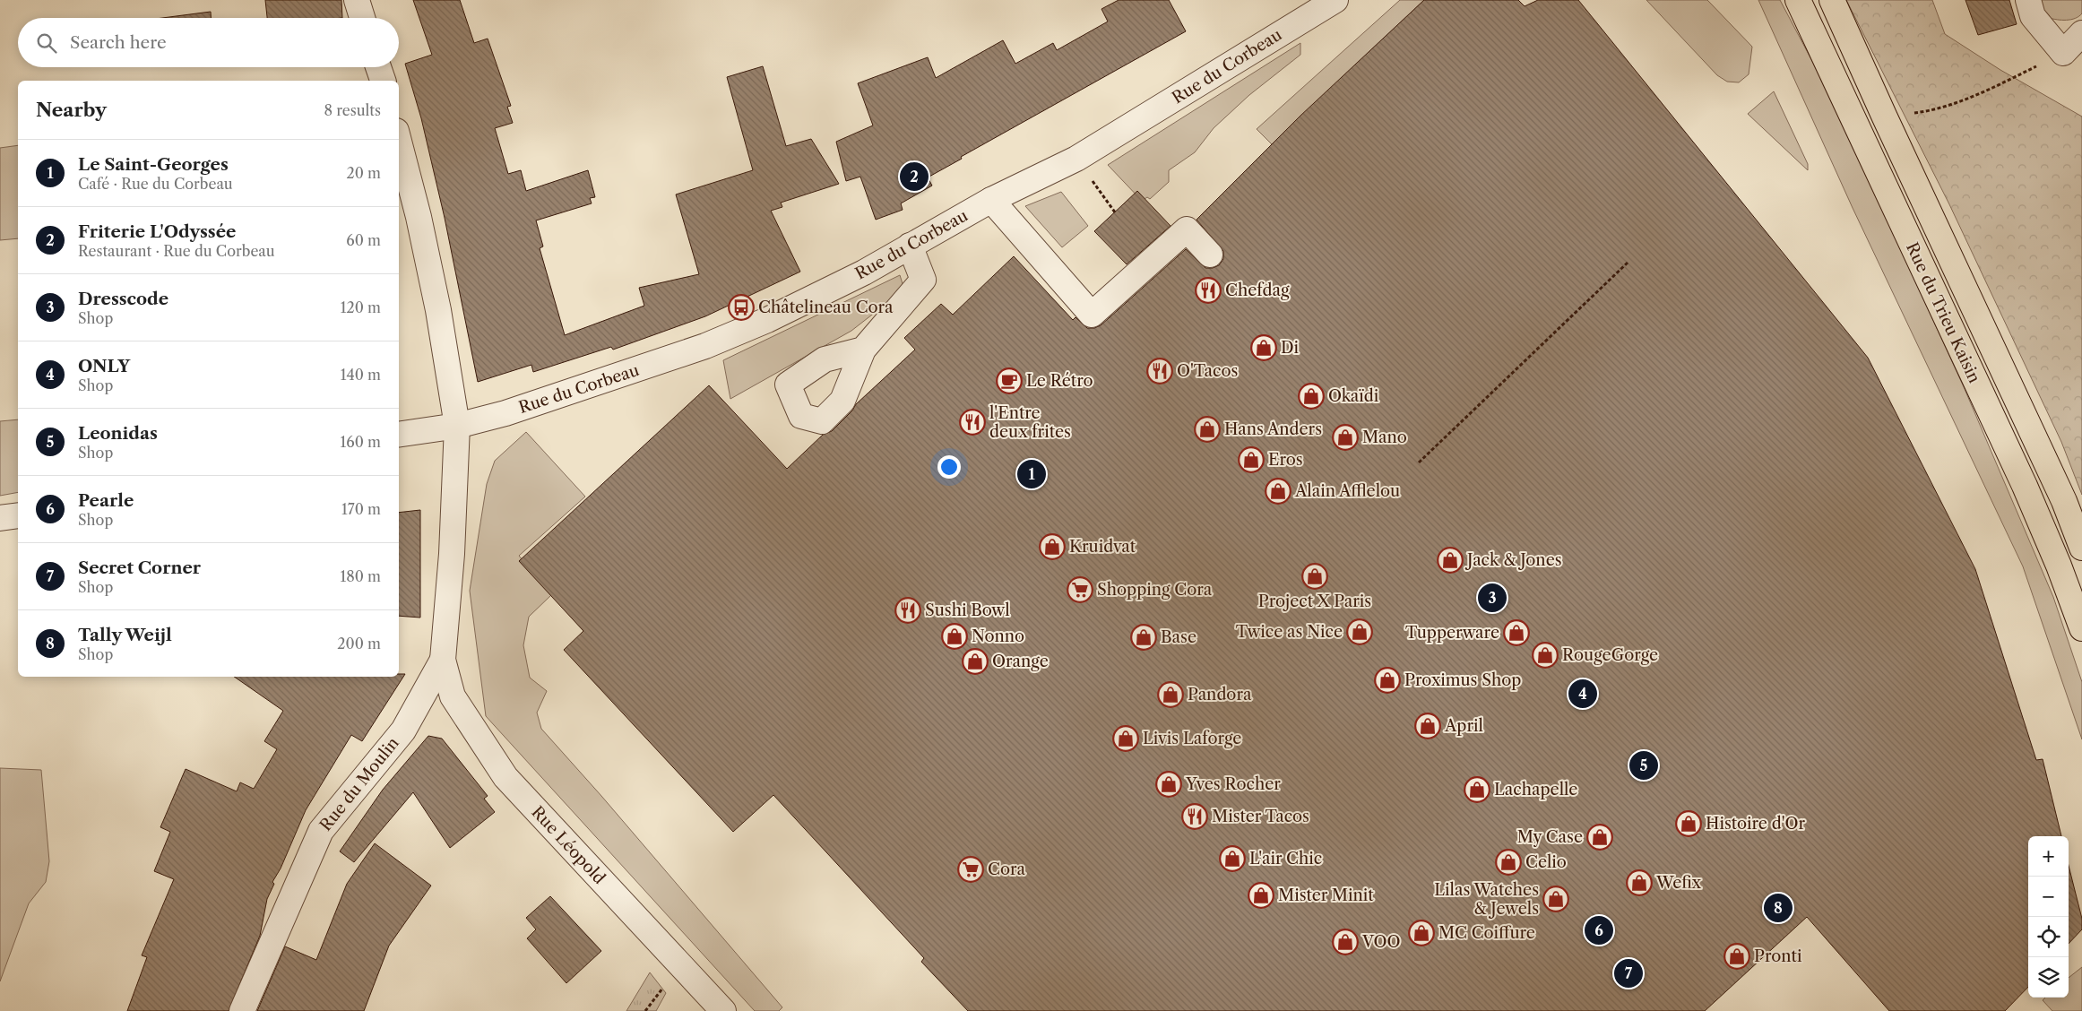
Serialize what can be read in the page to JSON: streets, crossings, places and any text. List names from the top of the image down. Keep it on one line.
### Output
{"streets":{"main road":["Rue du Trieu Kaisin"],"street":["Rue du Corbeau","Rue du Moulin","Rue Léopold"]},"crossings":[["Rue du Moulin","Rue Léopold"]],"places":{"restaurant":["Chefdag","O'Tacos","l'Entre deux frites","Sushi Bowl","Mister Tacos"],"bus stop":["Châtelineau Cora"],"shop":["Di","Okaïdi","Hans Anders","Mano","Eros","Alain Afflelou","Kruidvat","Jack & Jones","Project X Paris","Twice as Nice","Tupperware","Nonno","Base","RougeGorge","Orange","Proximus Shop","Pandora","April","Livis Laforge","Yves Rocher","Lachapelle","Histoire d'Or","My Case","L'air Chic","Celio","Wefix","Mister Minit","Lilas Watches & Jewels","MC Coiffure","VOO","Pronti"],"cafe":["Le Rétro"],"supermarket":["Shopping Cora","Cora"]},"page":{"search":"Search here","heading":["Nearby","8 results"],"list":[{"mark":"1","name":"Le Saint-Georges","note":"Café · Rue du Corbeau","value":"20 m"},{"mark":"2","name":"Friterie L'Odyssée","note":"Restaurant · Rue du Corbeau","value":"60 m"},{"mark":"3","name":"Dresscode","note":"Shop","value":"120 m"},{"mark":"4","name":"ONLY","note":"Shop","value":"140 m"},{"mark":"5","name":"Leonidas","note":"Shop","value":"160 m"},{"mark":"6","name":"Pearle","note":"Shop","value":"170 m"},{"mark":"7","name":"Secret Corner","note":"Shop","value":"180 m"},{"mark":"8","name":"Tally Weijl","note":"Shop","value":"200 m"}],"pins":["2","1","3","4","5","8","6","7"],"map_buttons":["+","−"]}}
